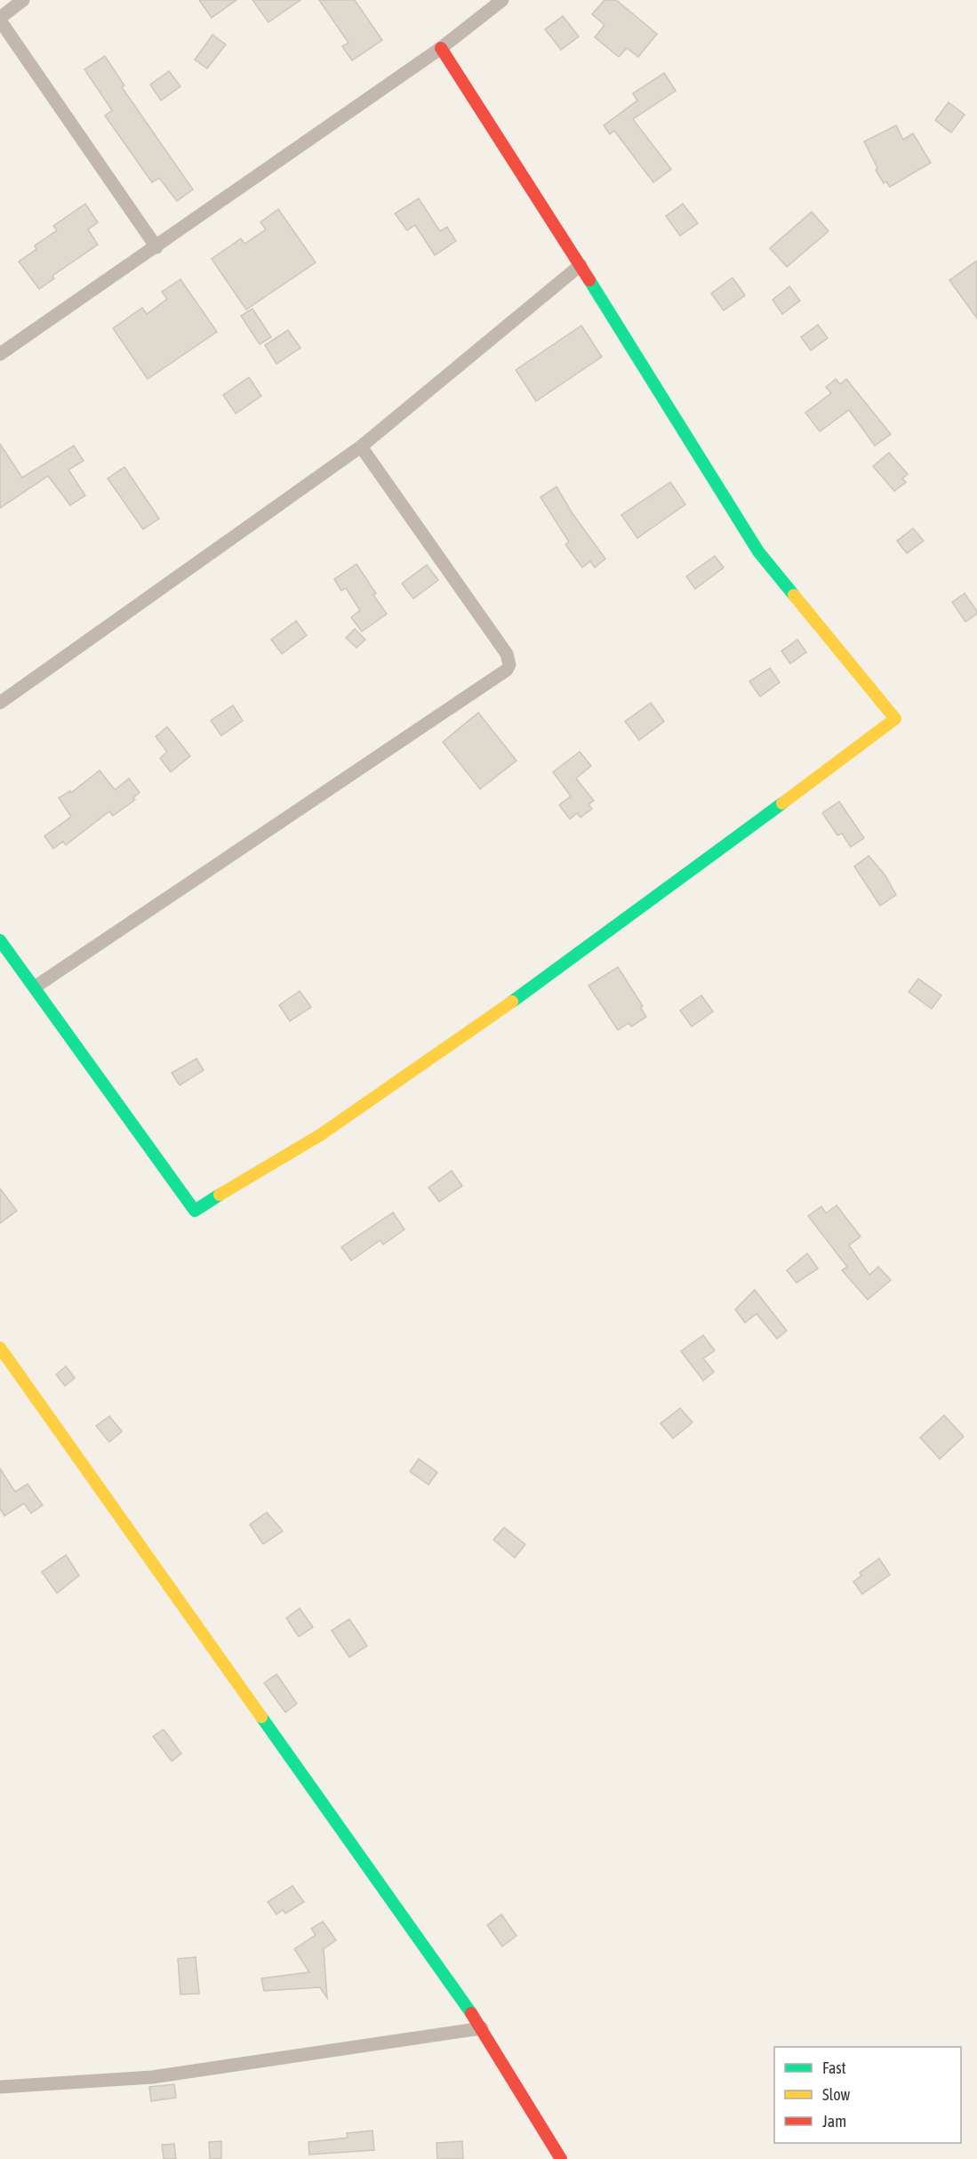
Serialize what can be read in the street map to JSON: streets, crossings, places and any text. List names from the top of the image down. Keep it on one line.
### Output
{"legend":["Fast","Slow","Jam"]}
